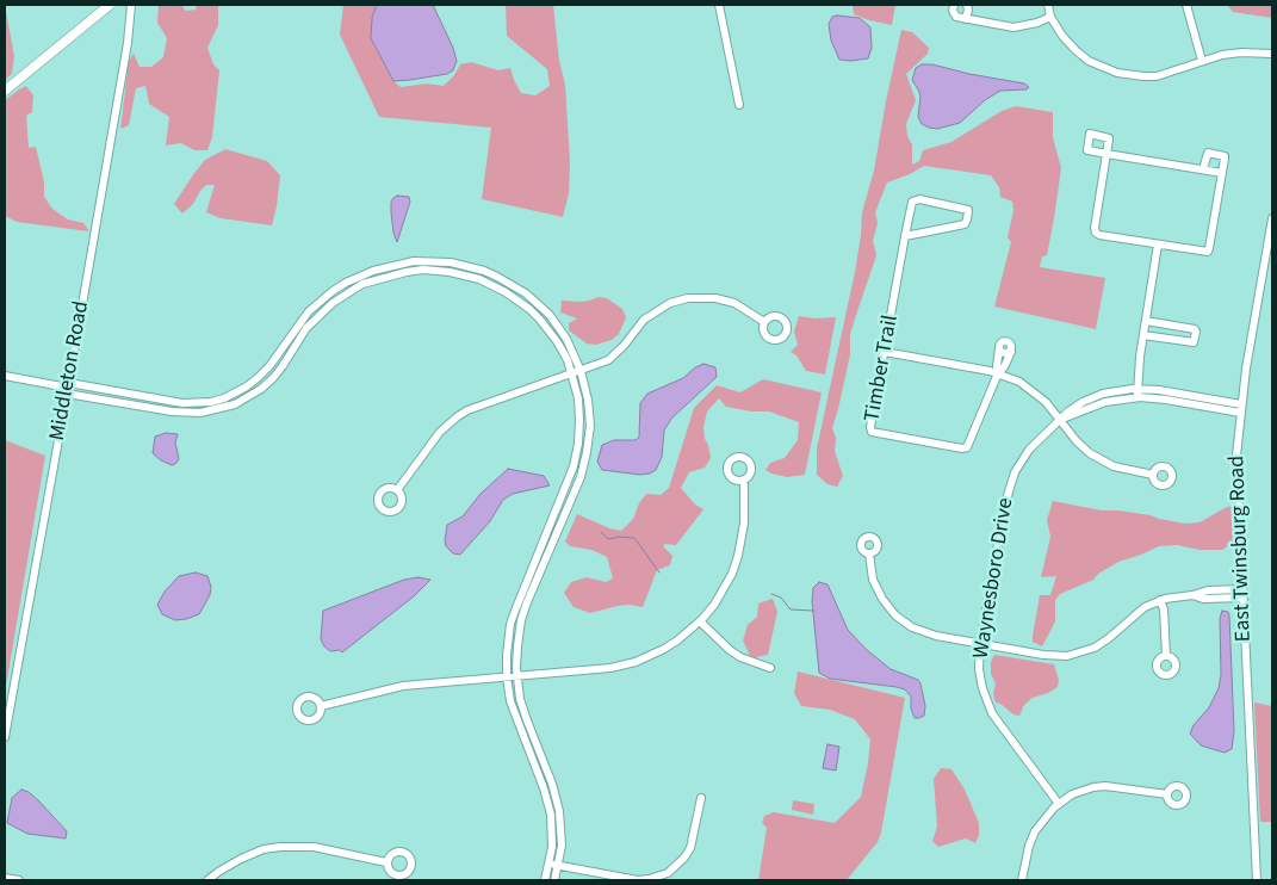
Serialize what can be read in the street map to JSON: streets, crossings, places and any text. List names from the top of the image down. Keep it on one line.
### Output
{"streets":{"street":["Timber Trail","Middleton Road","East Twinsburg Road","Waynesboro Drive"]},"crossings":[["East Twinsburg Road","Waynesboro Drive"]]}
